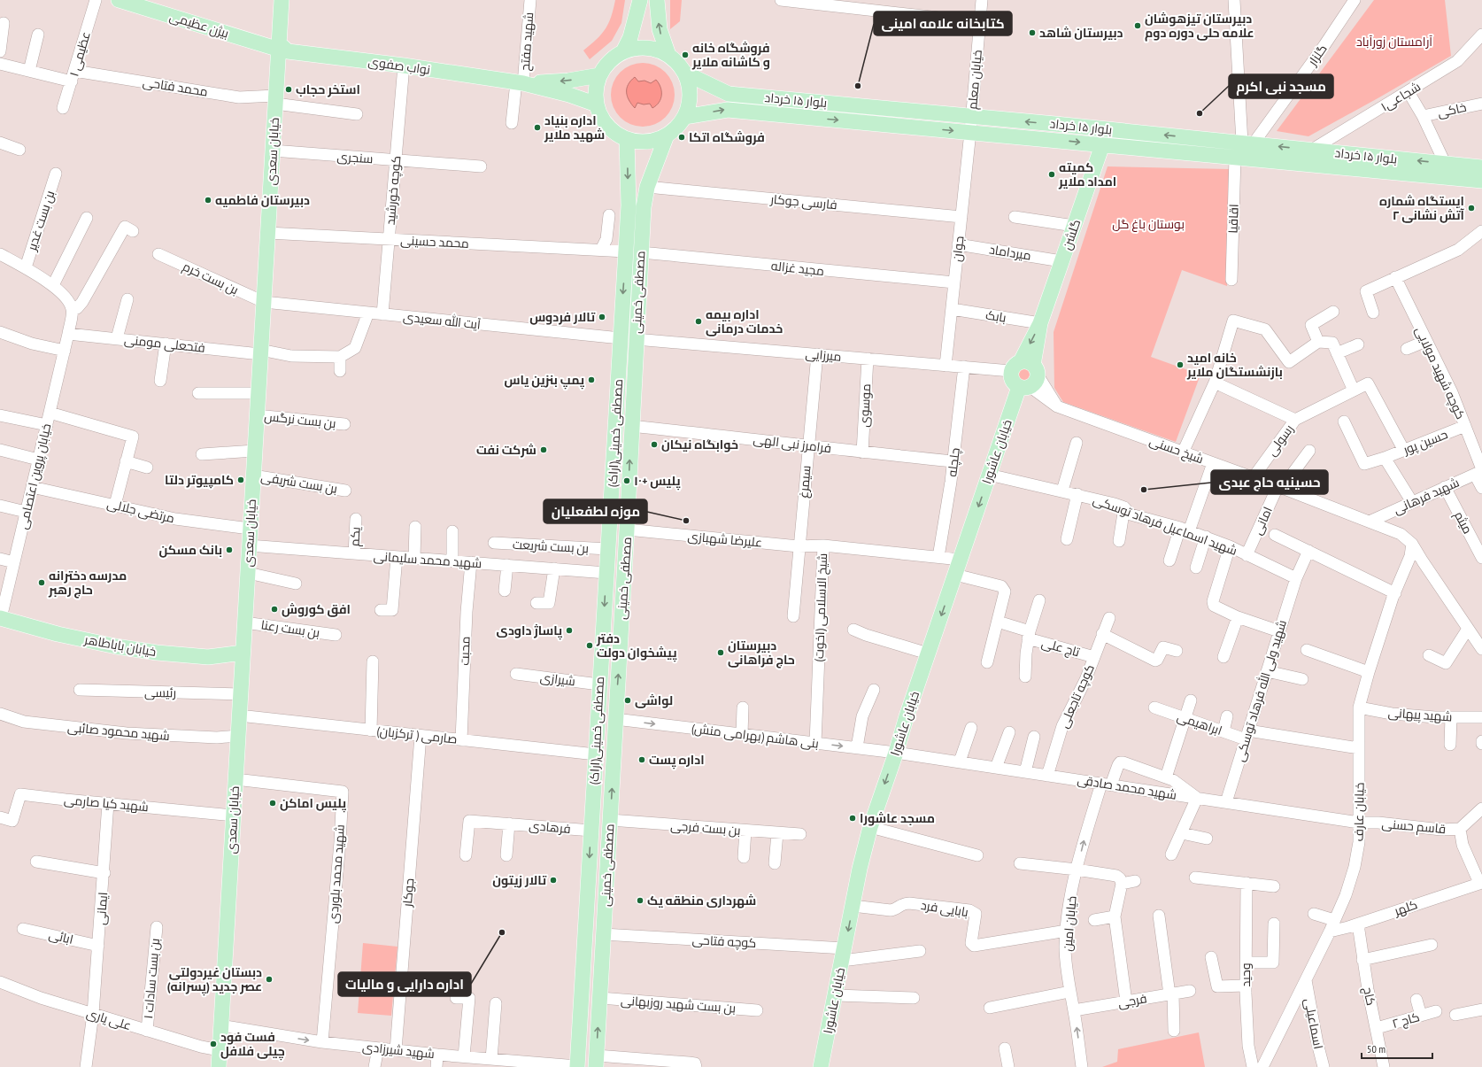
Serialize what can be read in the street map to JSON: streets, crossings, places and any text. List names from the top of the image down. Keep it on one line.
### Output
{"streets":{"main road":["بیژن عظیمی","نواب صفوی","بلوار ۱۵ خرداد","خیابان سعدی","گلشن","مصطفی خمینی","مصطفی خمینی(اراک)","خیابان عاشورا","خیابان باباطاهر"],"street":["شهید مفتح","عظیمی ۱","گلزار","خیابان معلم","محمد فتاحی","شجاعی۱","خاکی","سنجری","کوچه خورشید","فارسی جوکار","اقاقیا","بن بست غدیر","محمد حسینی","جوان","میرداماد","مجید غزاله","بن بست خرم","بابک","آیت الله سعیدی","فتحعلی مومنی","میرزایی","کوچه شهید مولایی","موسوی","بن بست نرگس","رسولی","حسین پور","فرامرز نبی الهی","شیخ حسنی","چلچله","خیابان پروین اعتصامی","سیمرغ","بن بست شریفی","شهید فرهانی","مرتضی جلالی","امانی","میثم","شهید اسماعیل فرهاد توسکی","یکم","علیرضا شهبازی","بن بست شریعت","شهید محمد سلیمانی","شیخ الاسلامی (اخوت)","بن بست رعنا","تاج علی","محبت","شیرازی","شهید ولی الله فرهاد توسکی","رئیسی","کوچه تاجعلی","شهید پیهانی","ابراهیمی","شهید محمود صائبی","صارمی ( ترکزبان)","بنی هاشم (بهرامی منش)","شهید محمد صادقی","شهید کیا صارمی","خیابان عارف","قاسم حسنی","فرهادی","بن بست فرجی","شهید محمد بلوردی","جوکار","کلهر","ایمانی","بابایی فرد","خیابان امین","ابائی","کوچه فتاحی","وحید","بن بست سادات ۱","کاج","فرجی","بن بست شهید روزبهانی","علی یاری","کاج ۲","اسماعیلی","شهید شیرزادی"]},"crossings":[["بیژن عظیمی","نواب صفوی"],["بیژن عظیمی","خیابان سعدی"],["شهید مفتح","نواب صفوی"],["عظیمی ۱","محمد فتاحی"],["گلزار","بلوار ۱۵ خرداد"],["نواب صفوی","خیابان سعدی"],["نواب صفوی","کوچه خورشید"],["خیابان معلم","بلوار ۱۵ خرداد"],["خیابان معلم","جوان"],["محمد فتاحی","خیابان سعدی"],["شجاعی۱","بلوار ۱۵ خرداد"],["بلوار ۱۵ خرداد","اقاقیا"],["بلوار ۱۵ خرداد","گلشن"],["بلوار ۱۵ خرداد","جوان"],["بلوار ۱۵ خرداد","مصطفی خمینی"],["بلوار ۱۵ خرداد","مصطفی خمینی(اراک)"],["خیابان سعدی","سنجری"],["خیابان سعدی","محمد حسینی"],["خیابان سعدی","بن بست خرم"],["خیابان سعدی","آیت الله سعیدی"],["خیابان سعدی","فتحعلی مومنی"],["خیابان سعدی","بن بست نرگس"],["خیابان سعدی","بن بست شریفی"],["خیابان سعدی","مرتضی جلالی"],["خیابان سعدی","شهید محمد سلیمانی"],["خیابان سعدی","بن بست رعنا"],["خیابان سعدی","خیابان باباطاهر"],["خیابان سعدی","رئیسی"],["خیابان سعدی","شهید محمود صائبی"],["خیابان سعدی","صارمی ( ترکزبان)"],["خیابان سعدی","شهید کیا صارمی"],["خیابان سعدی","شهید محمد بلوردی"],["خیابان سعدی","علی یاری"],["خیابان سعدی","شهید شیرزادی"],["سنجری","کوچه خورشید"],["کوچه خورشید","محمد حسینی"],["کوچه خورشید","آیت الله سعیدی"],["فارسی جوکار","جوان"],["فارسی جوکار","مصطفی خمینی"],["گلشن","میرداماد"],["گلشن","بابک"],["گلشن","میرزایی"],["گلشن","شیخ حسنی"],["گلشن","خیابان عاشورا"],["محمد حسینی","مصطفی خمینی(اراک)"],["جوان","میرداماد"],["جوان","مجید غزاله"],["جوان","بابک"],["جوان","میرزایی"],["مجید غزاله","مصطفی خمینی"],["بن بست خرم","آیت الله سعیدی"],["مصطفی خمینی","میرزایی"],["مصطفی خمینی","مصطفی خمینی(اراک)"],["مصطفی خمینی","فرامرز نبی الهی"],["مصطفی خمینی","علیرضا شهبازی"],["مصطفی خمینی","بنی هاشم (بهرامی منش)"],["مصطفی خمینی","بن بست فرجی"],["مصطفی خمینی","کوچه فتاحی"],["مصطفی خمینی","بن بست شهید روزبهانی"],["آیت الله سعیدی","مصطفی خمینی(اراک)"],["فتحعلی مومنی","خیابان پروین اعتصامی"],["میرزایی","موسوی"],["میرزایی","شیخ حسنی"],["میرزایی","خیابان عاشورا"],["میرزایی","چلچله"],["میرزایی","سیمرغ"],["کوچه شهید مولایی","حسین پور"],["کوچه شهید مولایی","شهید فرهانی"],["موسوی","فرامرز نبی الهی"],["مصطفی خمینی(اراک)","بن بست شریعت"],["مصطفی خمینی(اراک)","شهید محمد سلیمانی"],["مصطفی خمینی(اراک)","شیرازی"],["مصطفی خمینی(اراک)","صارمی ( ترکزبان)"],["مصطفی خمینی(اراک)","فرهادی"],["مصطفی خمینی(اراک)","شهید شیرزادی"],["رسولی","شیخ حسنی"],["فرامرز نبی الهی","چلچله"],["فرامرز نبی الهی","سیمرغ"],["شیخ حسنی","خیابان عاشورا"],["شیخ حسنی","شهید فرهانی"],["شیخ حسنی","امانی"],["شیخ حسنی","خیابان عارف"],["خیابان عاشورا","شهید اسماعیل فرهاد توسکی"],["خیابان عاشورا","شیخ الاسلامی (اخوت)"],["خیابان عاشورا","بنی هاشم (بهرامی منش)"],["خیابان عاشورا","شهید محمد صادقی"],["خیابان عاشورا","بابایی فرد"],["خیابان عاشورا","کوچه فتاحی"],["چلچله","شیخ الاسلامی (اخوت)"],["خیابان پروین اعتصامی","مرتضی جلالی"],["خیابان پروین اعتصامی","خیابان باباطاهر"],["سیمرغ","علیرضا شهبازی"],["شهید فرهانی","میثم"],["امانی","شهید اسماعیل فرهاد توسکی"],["شهید اسماعیل فرهاد توسکی","شهید ولی الله فرهاد توسکی"],["یکم","شهید محمد سلیمانی"],["علیرضا شهبازی","شیخ الاسلامی (اخوت)"],["شهید محمد سلیمانی","محبت"],["شیخ الاسلامی (اخوت)","بنی هاشم (بهرامی منش)"],["تاج علی","کوچه تاجعلی"],["محبت","صارمی ( ترکزبان)"],["شهید ولی الله فرهاد توسکی","ابراهیمی"],["شهید ولی الله فرهاد توسکی","شهید محمد صادقی"],["کوچه تاجعلی","شهید محمد صادقی"],["شهید پیهانی","خیابان عارف"],["ابراهیمی","خیابان عارف"],["صارمی ( ترکزبان)","جوکار"],["بنی هاشم (بهرامی منش)","شهید محمد صادقی"],["شهید محمد صادقی","خیابان عارف"],["شهید محمد صادقی","قاسم حسنی"],["شهید محمد صادقی","خیابان امین"],["شهید کیا صارمی","ایمانی"],["خیابان عارف","قاسم حسنی"],["خیابان عارف","کلهر"],["خیابان عارف","اسماعیلی"],["شهید محمد بلوردی","شهید شیرزادی"],["جوکار","شهید شیرزادی"],["کلهر","کاج"],["ایمانی","ابائی"],["ایمانی","علی یاری"],["بابایی فرد","خیابان امین"],["خیابان امین","فرجی"],["بن بست سادات ۱","علی یاری"],["کاج","کاج ۲"]],"one_way":["مصطفی خمینی","مصطفی خمینی(اراک)","خیابان عاشورا","بنی هاشم (بهرامی منش)"],"parks":["آرامستان زورآباد","بوستان باغ گل"],"places":["دبیرستان تیزهوشان علامه حلی دوره دوم","دبیرستان شاهد","فروشگاه خانه و کاشانه ملایر","کتابخانه علامه امینی","استخر حجاب","مسجد نبی اکرم","اداره بنیاد شهید ملایر","فروشگاه اتکا","کمیته امداد ملایر","دبیرستان فاطمیه","ایستگاه شماره ۲ آتش نشانی","تالار فردوس","اداره بیمه خدمات درمانی","خانه امید بازنشستگان ملایر","پمپ بنزین یاس","خوابگاه نیکان","شرکت نفت","کامپیوتر دلتا","پلیس +۱۰","حسینیه حاج عبدی","موزه لطفعلیان","بانک مسکن","مدرسه دخترانه حاج رهبر","افق کوروش","پاساژ داودی","دفتر پیشخوان دولت","دبیرستان حاج فراهانی","لواشی","اداره پست","پلیس اماکن","مسجد عاشورا","تالار زیتون","شهرداری منطقه یک","اداره دارایی و مالیات","دبستان غیردولتی عصر جدید (پسرانه)","فست فود چیلی فلافل"],"scale_bar":"50 m"}
